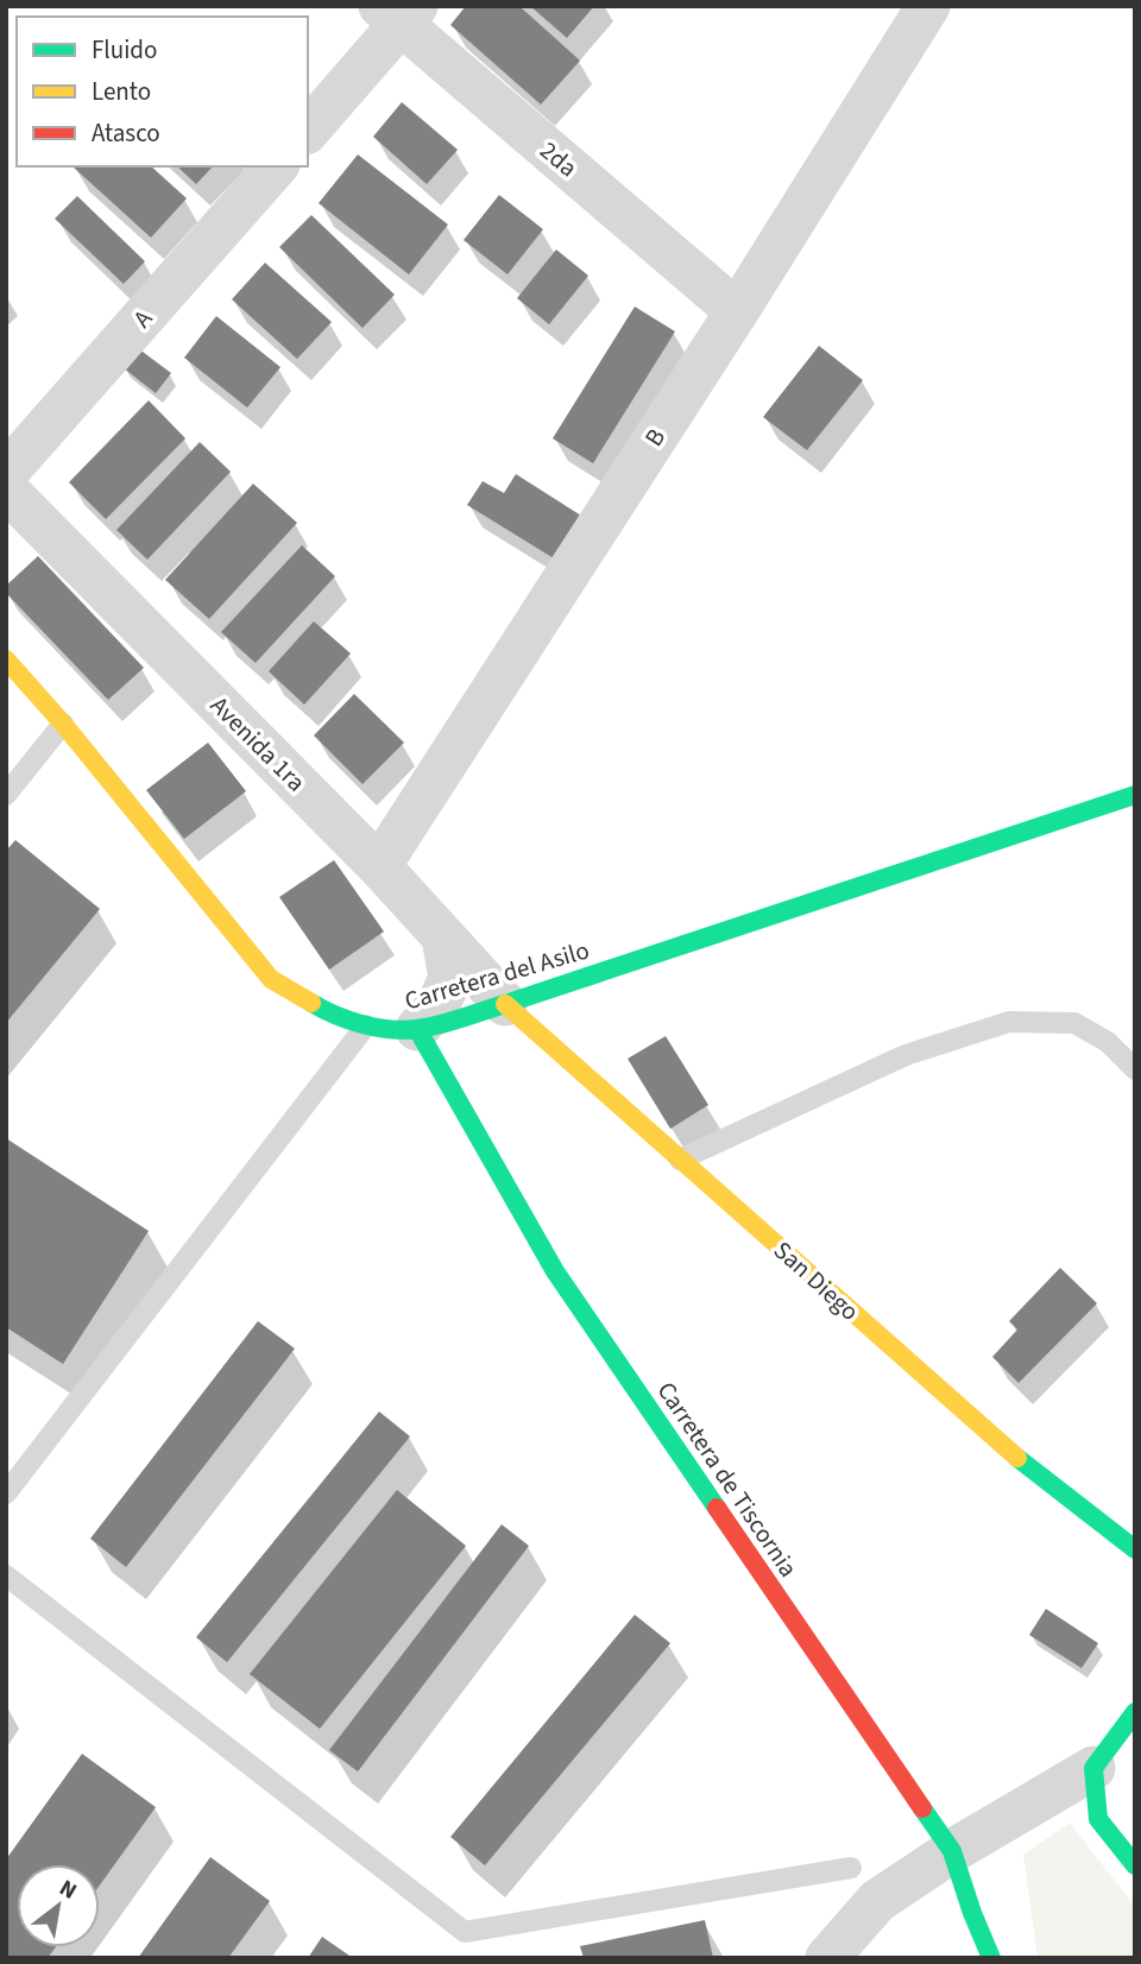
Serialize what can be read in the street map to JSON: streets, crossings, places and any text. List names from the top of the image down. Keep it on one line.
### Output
{"streets":{"street":["2da","A","B","Avenida 1ra","Carretera del Asilo","San Diego","Carretera de Tiscornia"]},"crossings":[["2da","B"],["B","Avenida 1ra"],["Avenida 1ra","Carretera del Asilo"],["Avenida 1ra","San Diego"],["Carretera del Asilo","San Diego"],["Carretera del Asilo","Carretera de Tiscornia"]],"legend":["Fluido","Lento","Atasco"],"north":"top right"}
